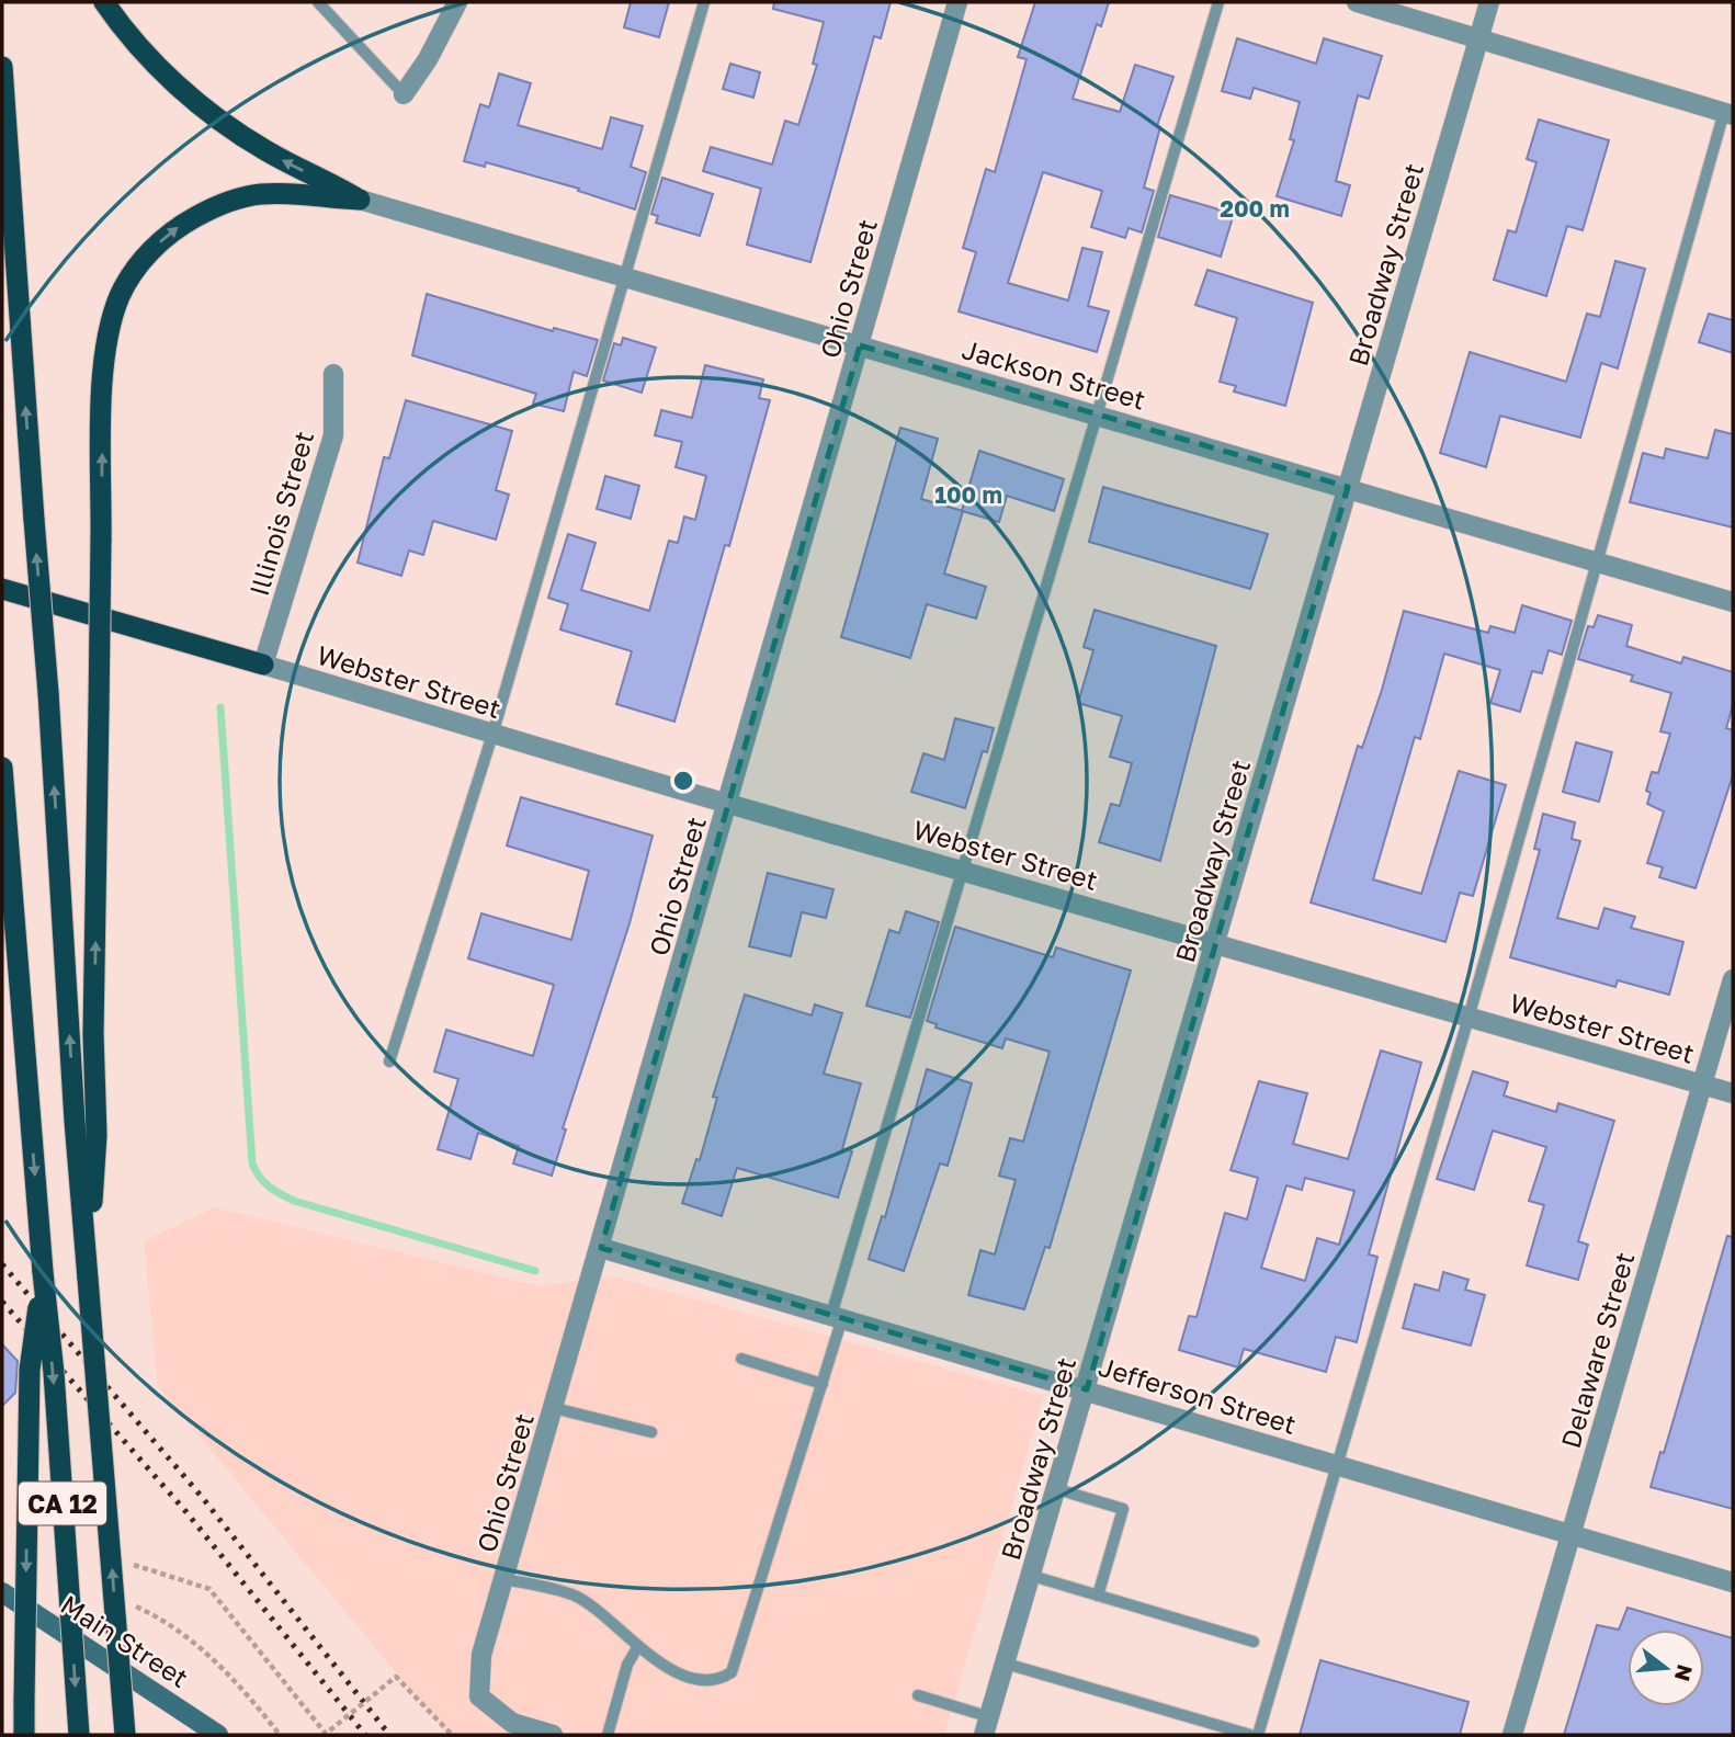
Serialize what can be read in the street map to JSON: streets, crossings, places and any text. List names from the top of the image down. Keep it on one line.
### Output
{"streets":{"highway":["CA 12"],"main road":["Main Street"],"street":["Broadway Street","Ohio Street","Jackson Street","Illinois Street","Webster Street","Delaware Street","Jefferson Street"]},"crossings":[["Broadway Street","Jackson Street"],["Broadway Street","Webster Street"],["Broadway Street","Jefferson Street"],["Ohio Street","Jackson Street"],["Ohio Street","Webster Street"],["Ohio Street","Jefferson Street"],["Illinois Street","Webster Street"],["Webster Street","Delaware Street"],["Delaware Street","Jefferson Street"]],"north":"right","rings":["200 m","100 m"]}
